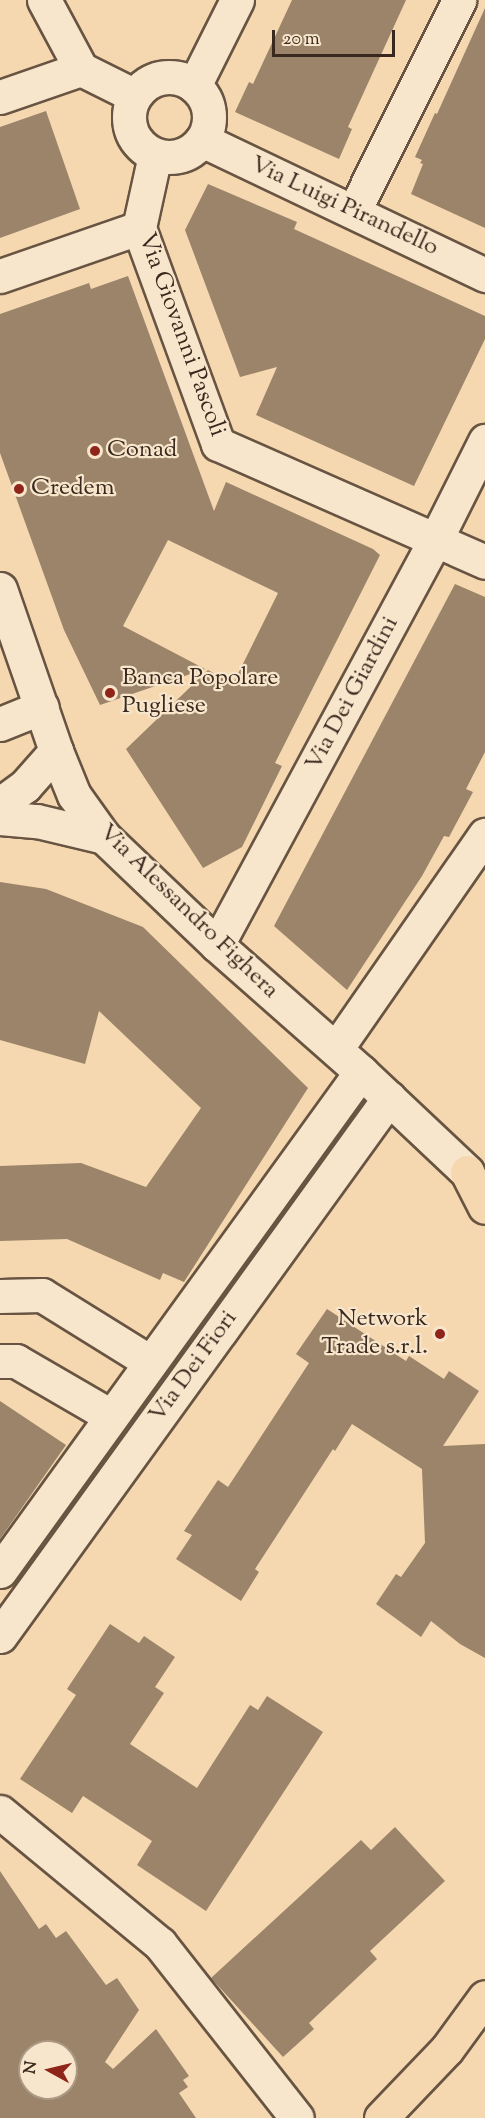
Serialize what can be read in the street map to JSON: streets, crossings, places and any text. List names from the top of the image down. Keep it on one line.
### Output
{"streets":{"street":["Via Luigi Pirandello","Via Giovanni Pascoli","Via Dei Giardini","Via Alessandro Fighera","Via Dei Fiori"]},"crossings":[["Via Luigi Pirandello","Via Giovanni Pascoli"],["Via Giovanni Pascoli","Via Dei Giardini"],["Via Dei Giardini","Via Alessandro Fighera"],["Via Alessandro Fighera","Via Dei Fiori"]],"places":["Conad","Credem","Banca Popolare Pugliese","Network Trade s.r.l."],"scale_bar":"20 m","north":"left"}
